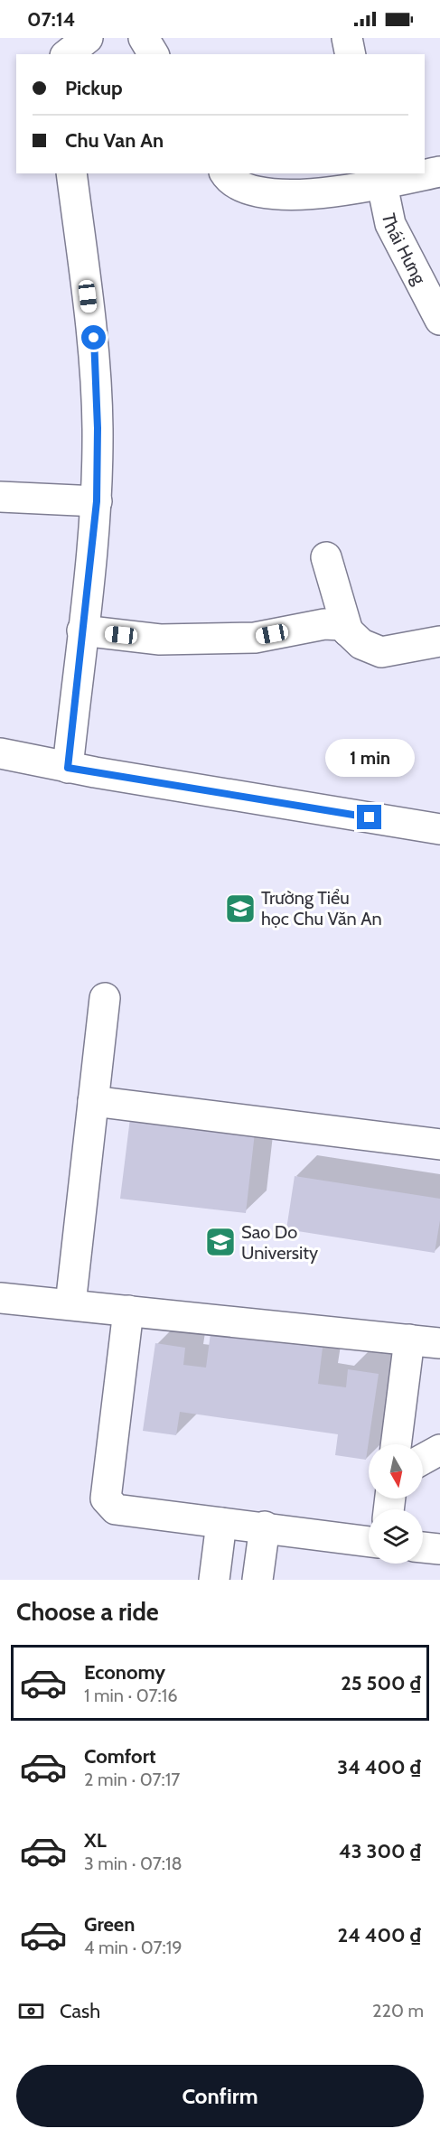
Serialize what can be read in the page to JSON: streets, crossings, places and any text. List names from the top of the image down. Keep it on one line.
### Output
{"streets":{"street":["Thái Hưng"]},"places":{"school or university":["Trường Tiểu học Chu Văn An","Sao Do University"]},"north":"bottom","page":{"status":"07:14","banner":["Pickup","Chu Van An"],"bubble":"1 min","heading":"Choose a ride","list":[{"name":"Economy","note":"1 min · 07:16","value":"25 500 ₫"},{"name":"Comfort","note":"2 min · 07:17","value":"34 400 ₫"},{"name":"XL","note":"3 min · 07:18","value":"43 300 ₫"},{"name":"Green","note":"4 min · 07:19","value":"24 400 ₫"}],"pay":["Cash","220 m"],"buttons":"Confirm"}}
